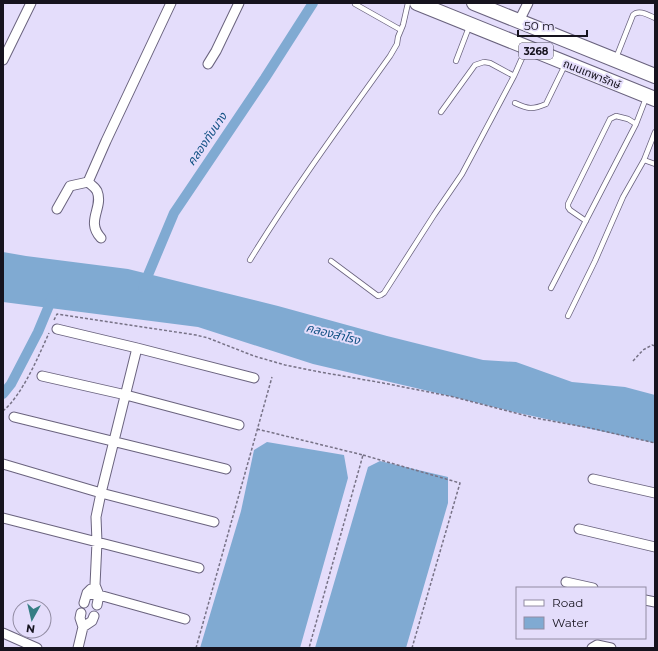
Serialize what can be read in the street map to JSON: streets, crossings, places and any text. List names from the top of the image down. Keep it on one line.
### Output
{"streets":{"main road":["3268","ถนนเทพารักษ์"]},"water":["คลองทับนาง","คลองสำโรง"],"legend":["Road","Water"],"scale_bar":"50 m","north":"bottom"}
